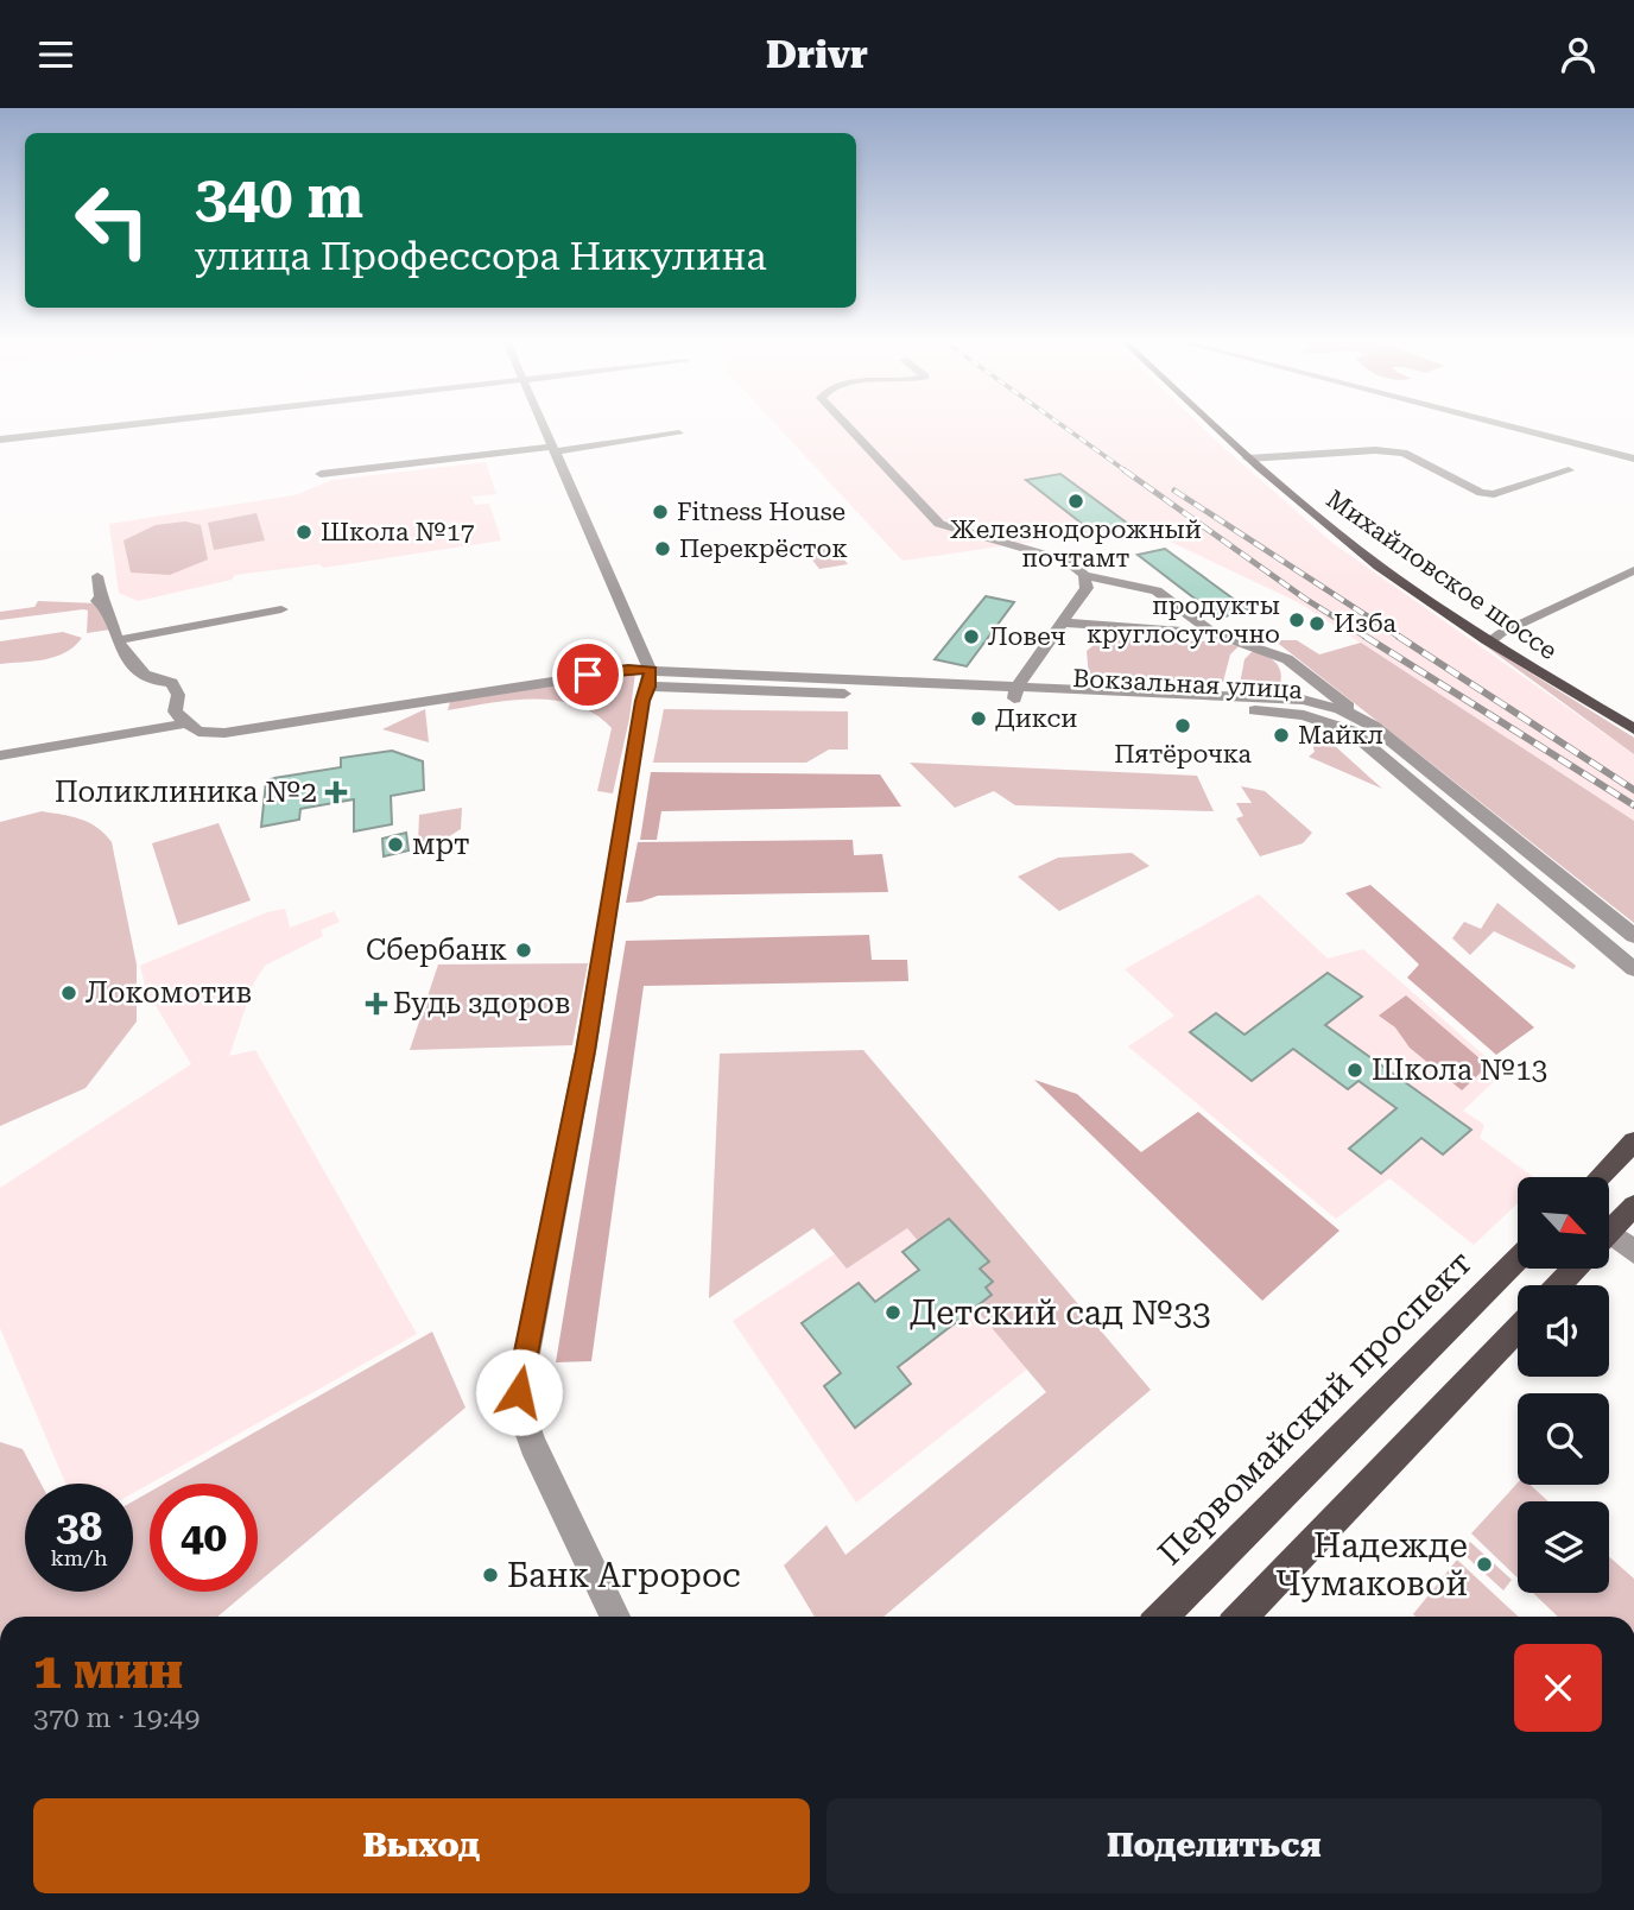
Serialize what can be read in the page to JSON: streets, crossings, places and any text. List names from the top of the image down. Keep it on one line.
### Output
{"streets":{"main road":["Михайловское шоссе","Первомайский проспект"],"street":["Вокзальная улица"]},"places":{"other":["Железнодорожный почтамт","Fitness House","Школа №17","Перекрёсток","продукты круглосуточно","Изба","Ловеч","Дикси","Пятёрочка","Майкл","мрт","Сбербанк","Локомотив","Школа №13","Детский сад №33","Надежде Чумаковой","Банк Агророс"],"health":["Поликлиника №2","Будь здоров"]},"north":"bottom right","page":{"header":"Drivr","turn":["340 m","улица Профессора Никулина"],"speed":"38 km/h","limit":"40","heading":["1 мин","370 m · 19:49"],"buttons":["Выход","Поделиться"]}}
